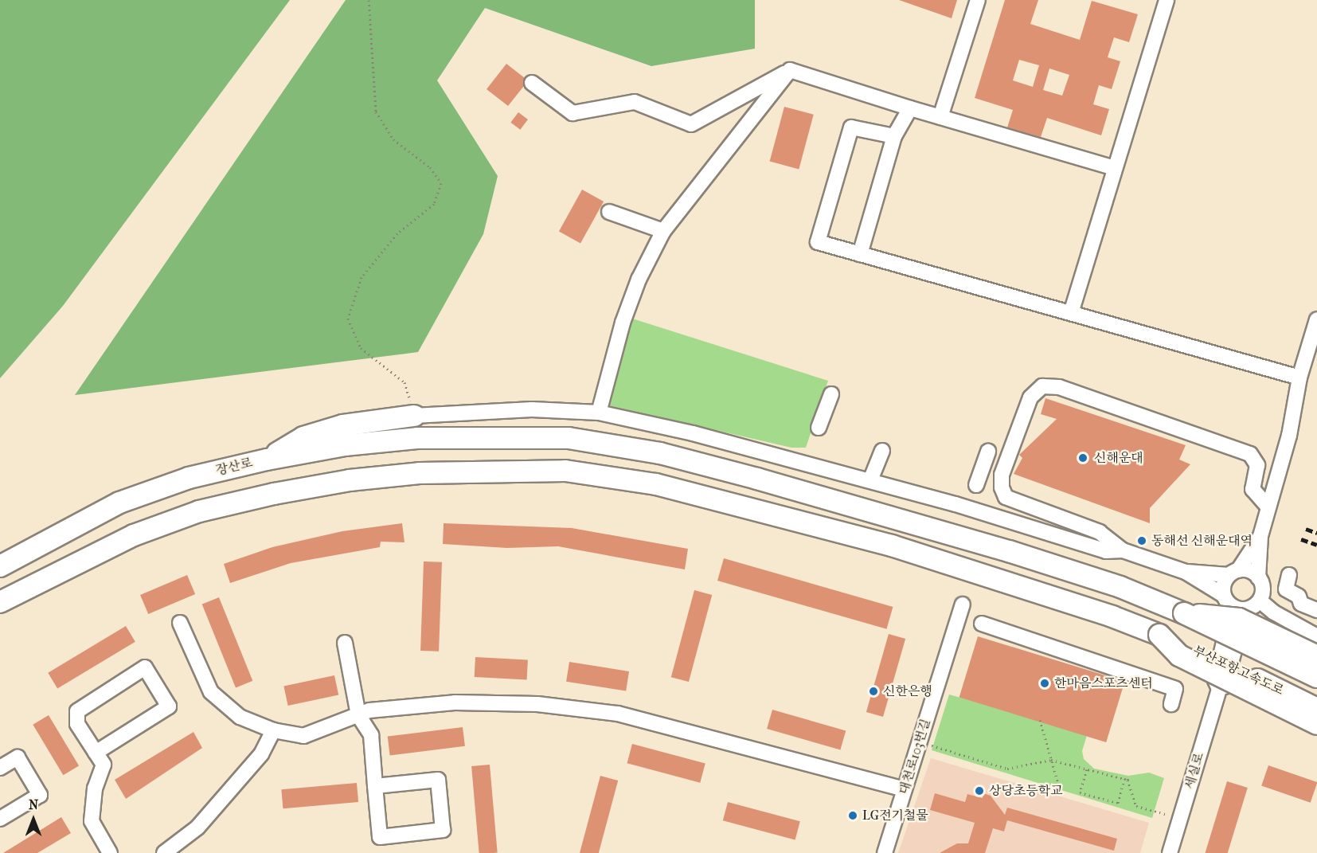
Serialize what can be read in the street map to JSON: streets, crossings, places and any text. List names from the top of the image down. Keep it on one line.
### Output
{"streets":{"highway":["장산로","부산포항고속도로"],"street":["대천로103번길","세실로"]},"places":["신해운대","동해선 신해운대역","한마음스포츠센터","신한은행","상당초등학교","LG전기철물"],"north":"top"}
